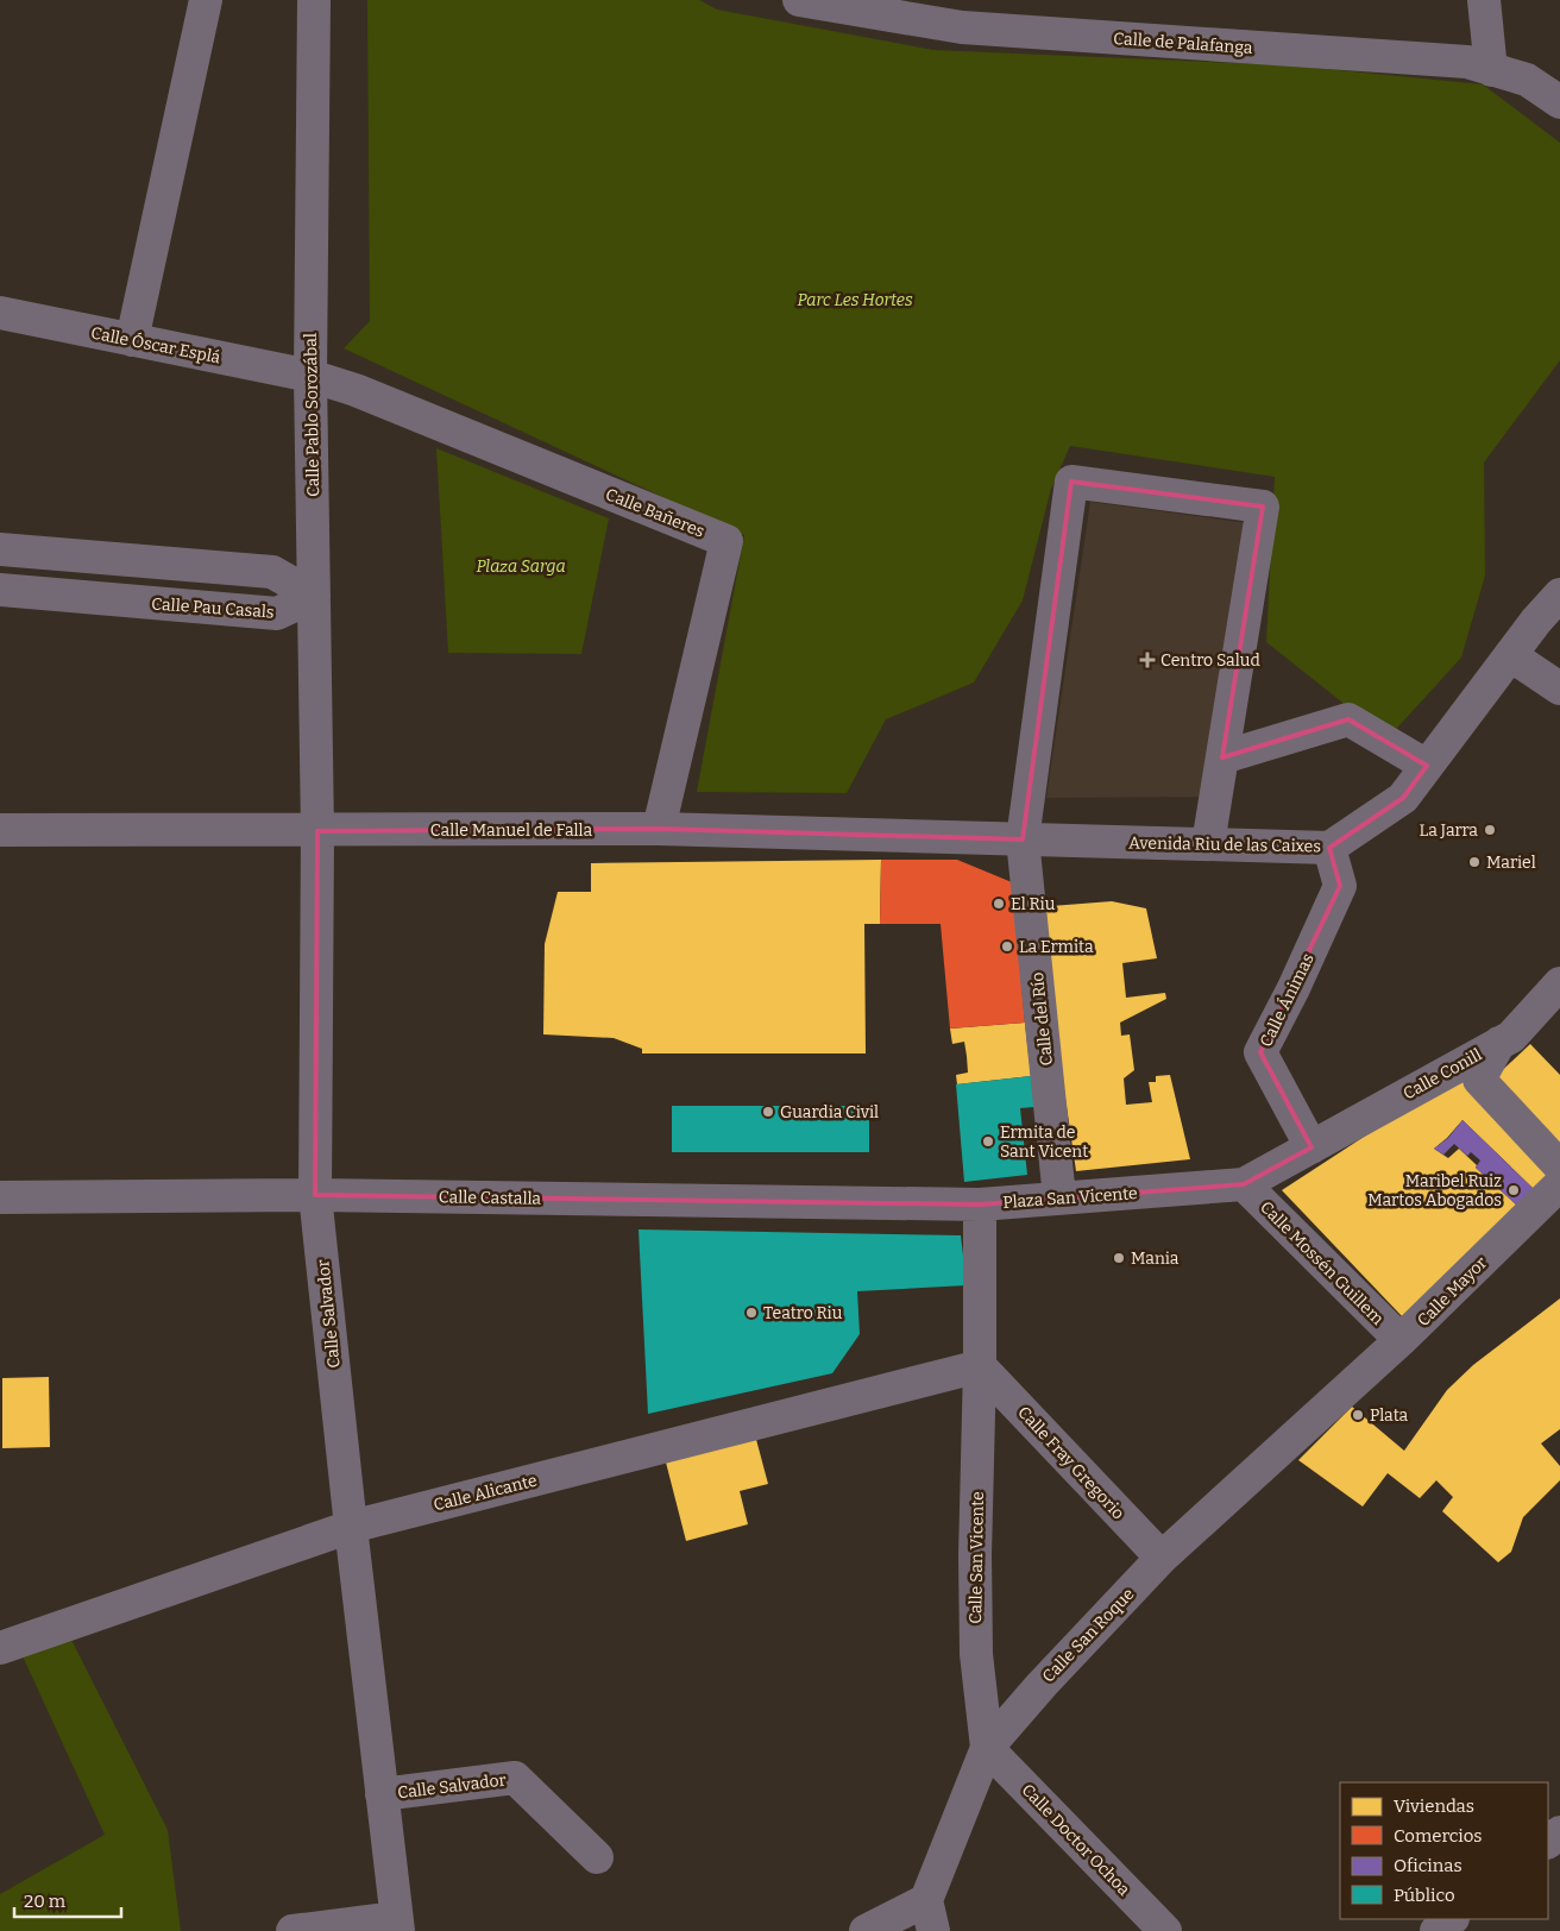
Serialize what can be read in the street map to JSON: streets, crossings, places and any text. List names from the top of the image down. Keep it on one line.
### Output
{"streets":{"street":["Calle de Palafanga","Calle Óscar Esplá","Calle Pablo Sorozábal","Calle Bañeres","Calle Pau Casals","Calle Manuel de Falla","Avenida Riu de las Caixes","Calle Ánimas","Calle del Río","Calle Conill","Calle Castalla","Plaza San Vicente","Calle Mossén Guillem","Calle Mayor","Calle Salvador","Calle Fray Gregorio","Calle Alicante","Calle San Vicente","Calle San Roque","Calle Doctor Ochoa"]},"crossings":[["Calle Óscar Esplá","Calle Pablo Sorozábal"],["Calle Óscar Esplá","Calle Bañeres"],["Calle Pablo Sorozábal","Calle Bañeres"],["Calle Pablo Sorozábal","Calle Pau Casals"],["Calle Pablo Sorozábal","Calle Manuel de Falla"],["Calle Pablo Sorozábal","Calle Salvador"],["Calle Bañeres","Calle Manuel de Falla"],["Calle Manuel de Falla","Avenida Riu de las Caixes"],["Calle Manuel de Falla","Calle del Río"],["Calle Manuel de Falla","Calle Salvador"],["Avenida Riu de las Caixes","Calle Ánimas"],["Avenida Riu de las Caixes","Calle del Río"],["Calle Ánimas","Calle Conill"],["Calle Ánimas","Plaza San Vicente"],["Calle del Río","Plaza San Vicente"],["Calle Conill","Plaza San Vicente"],["Calle Castalla","Plaza San Vicente"],["Calle Castalla","Calle Salvador"],["Plaza San Vicente","Calle Mossén Guillem"],["Plaza San Vicente","Calle Fray Gregorio"],["Plaza San Vicente","Calle Alicante"],["Plaza San Vicente","Calle San Vicente"],["Calle Mossén Guillem","Calle Mayor"],["Calle Mayor","Calle San Roque"],["Calle Salvador","Calle Alicante"],["Calle Fray Gregorio","Calle Alicante"],["Calle Fray Gregorio","Calle San Vicente"],["Calle Fray Gregorio","Calle San Roque"],["Calle Alicante","Calle San Vicente"],["Calle San Vicente","Calle San Roque"],["Calle San Vicente","Calle Doctor Ochoa"],["Calle San Roque","Calle Doctor Ochoa"]],"parks":["Parc Les Hortes","Plaza Sarga"],"places":{"health":["Centro Salud"],"other":["La Jarra","Mariel","El Riu","La Ermita","Guardia Civil","Ermita de Sant Vicent","Maribel Ruiz Martos Abogados","Mania","Teatro Riu","Plata"]},"legend":["Viviendas","Comercios","Oficinas","Público"],"scale_bar":"20 m"}
